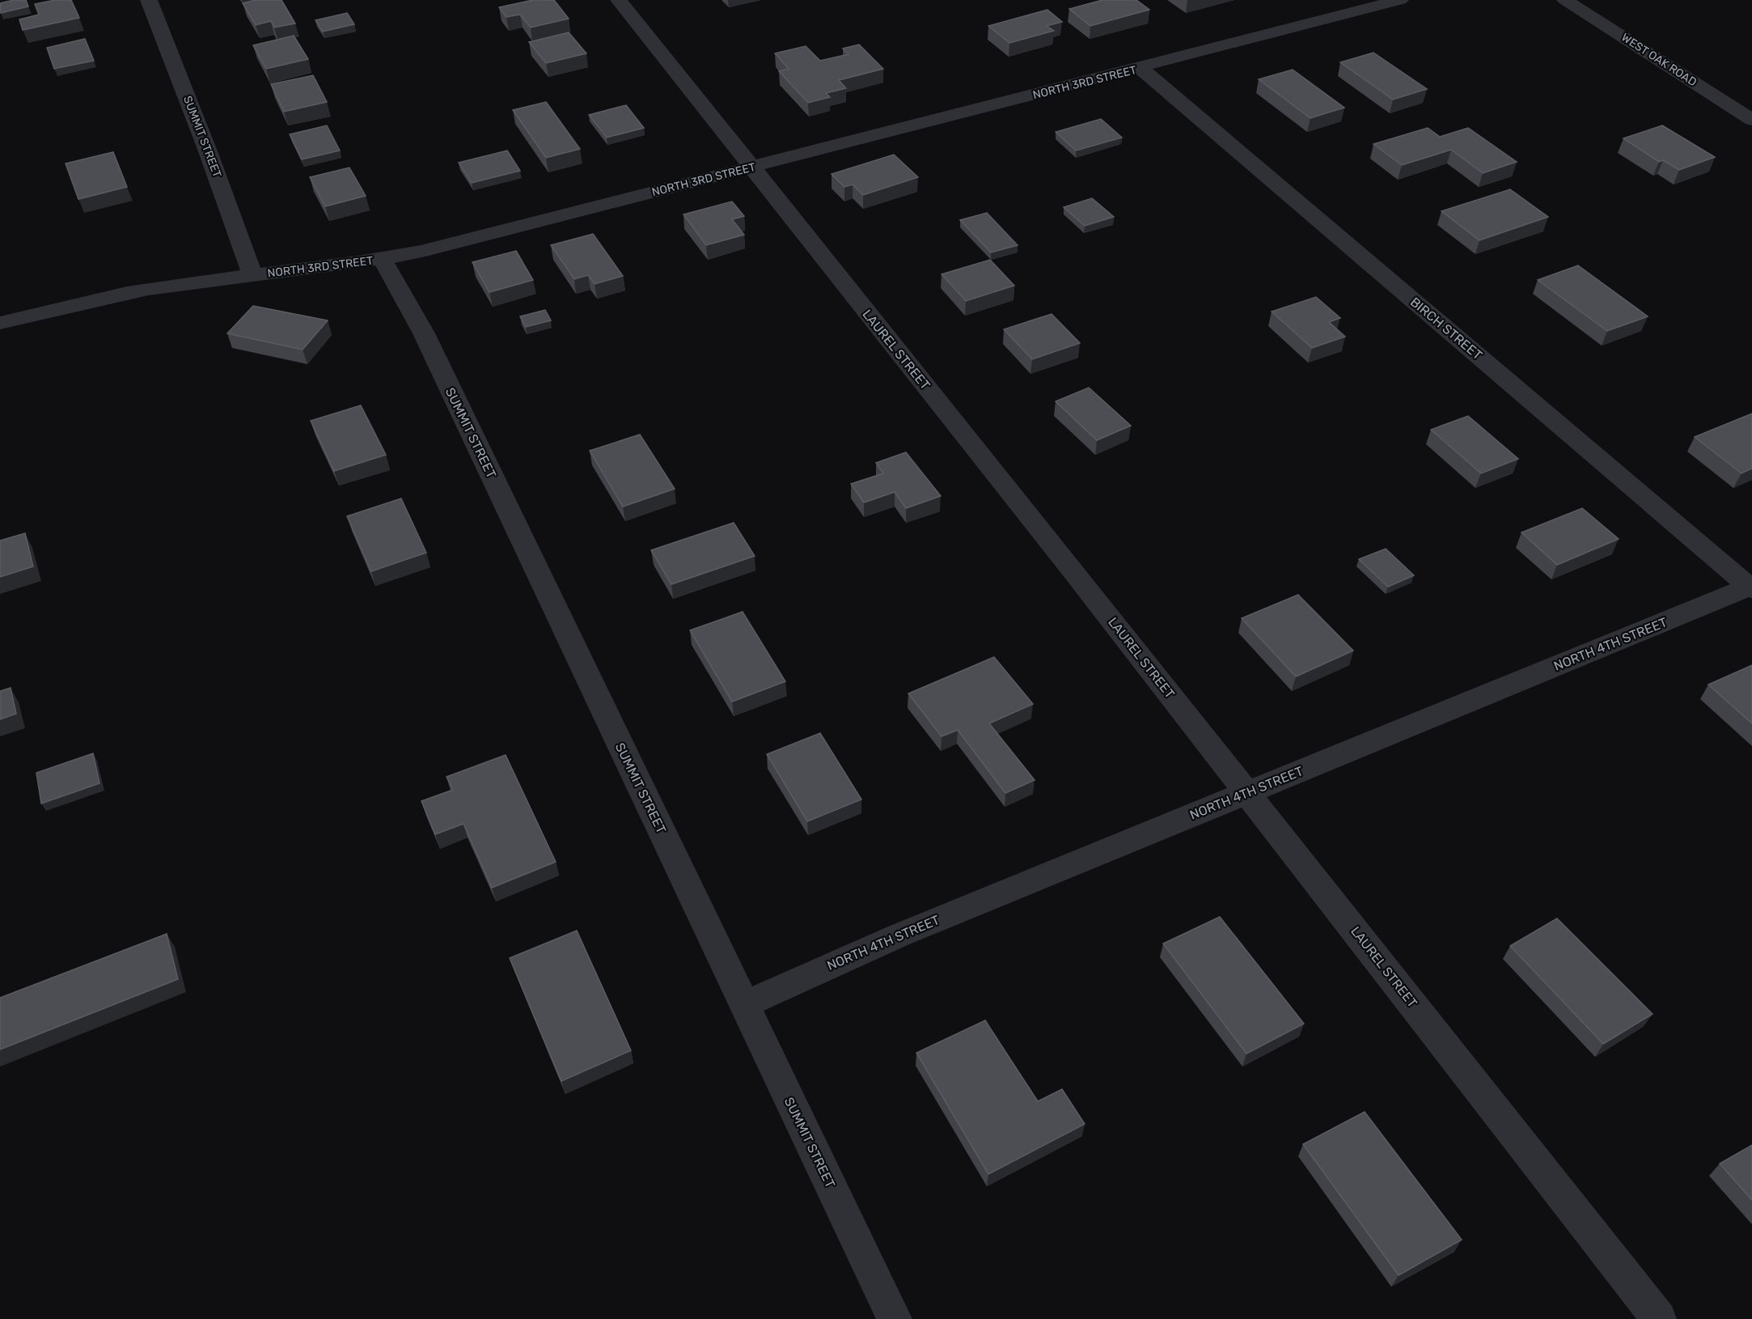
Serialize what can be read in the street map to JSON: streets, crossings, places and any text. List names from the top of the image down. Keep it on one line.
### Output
{"streets":{"street":["WEST OAK ROAD","NORTH 3RD STREET","SUMMIT STREET","BIRCH STREET","LAUREL STREET","NORTH 4TH STREET"]},"crossings":[["NORTH 3RD STREET","SUMMIT STREET"],["NORTH 3RD STREET","BIRCH STREET"],["NORTH 3RD STREET","LAUREL STREET"],["SUMMIT STREET","NORTH 4TH STREET"],["BIRCH STREET","NORTH 4TH STREET"],["LAUREL STREET","NORTH 4TH STREET"]]}
